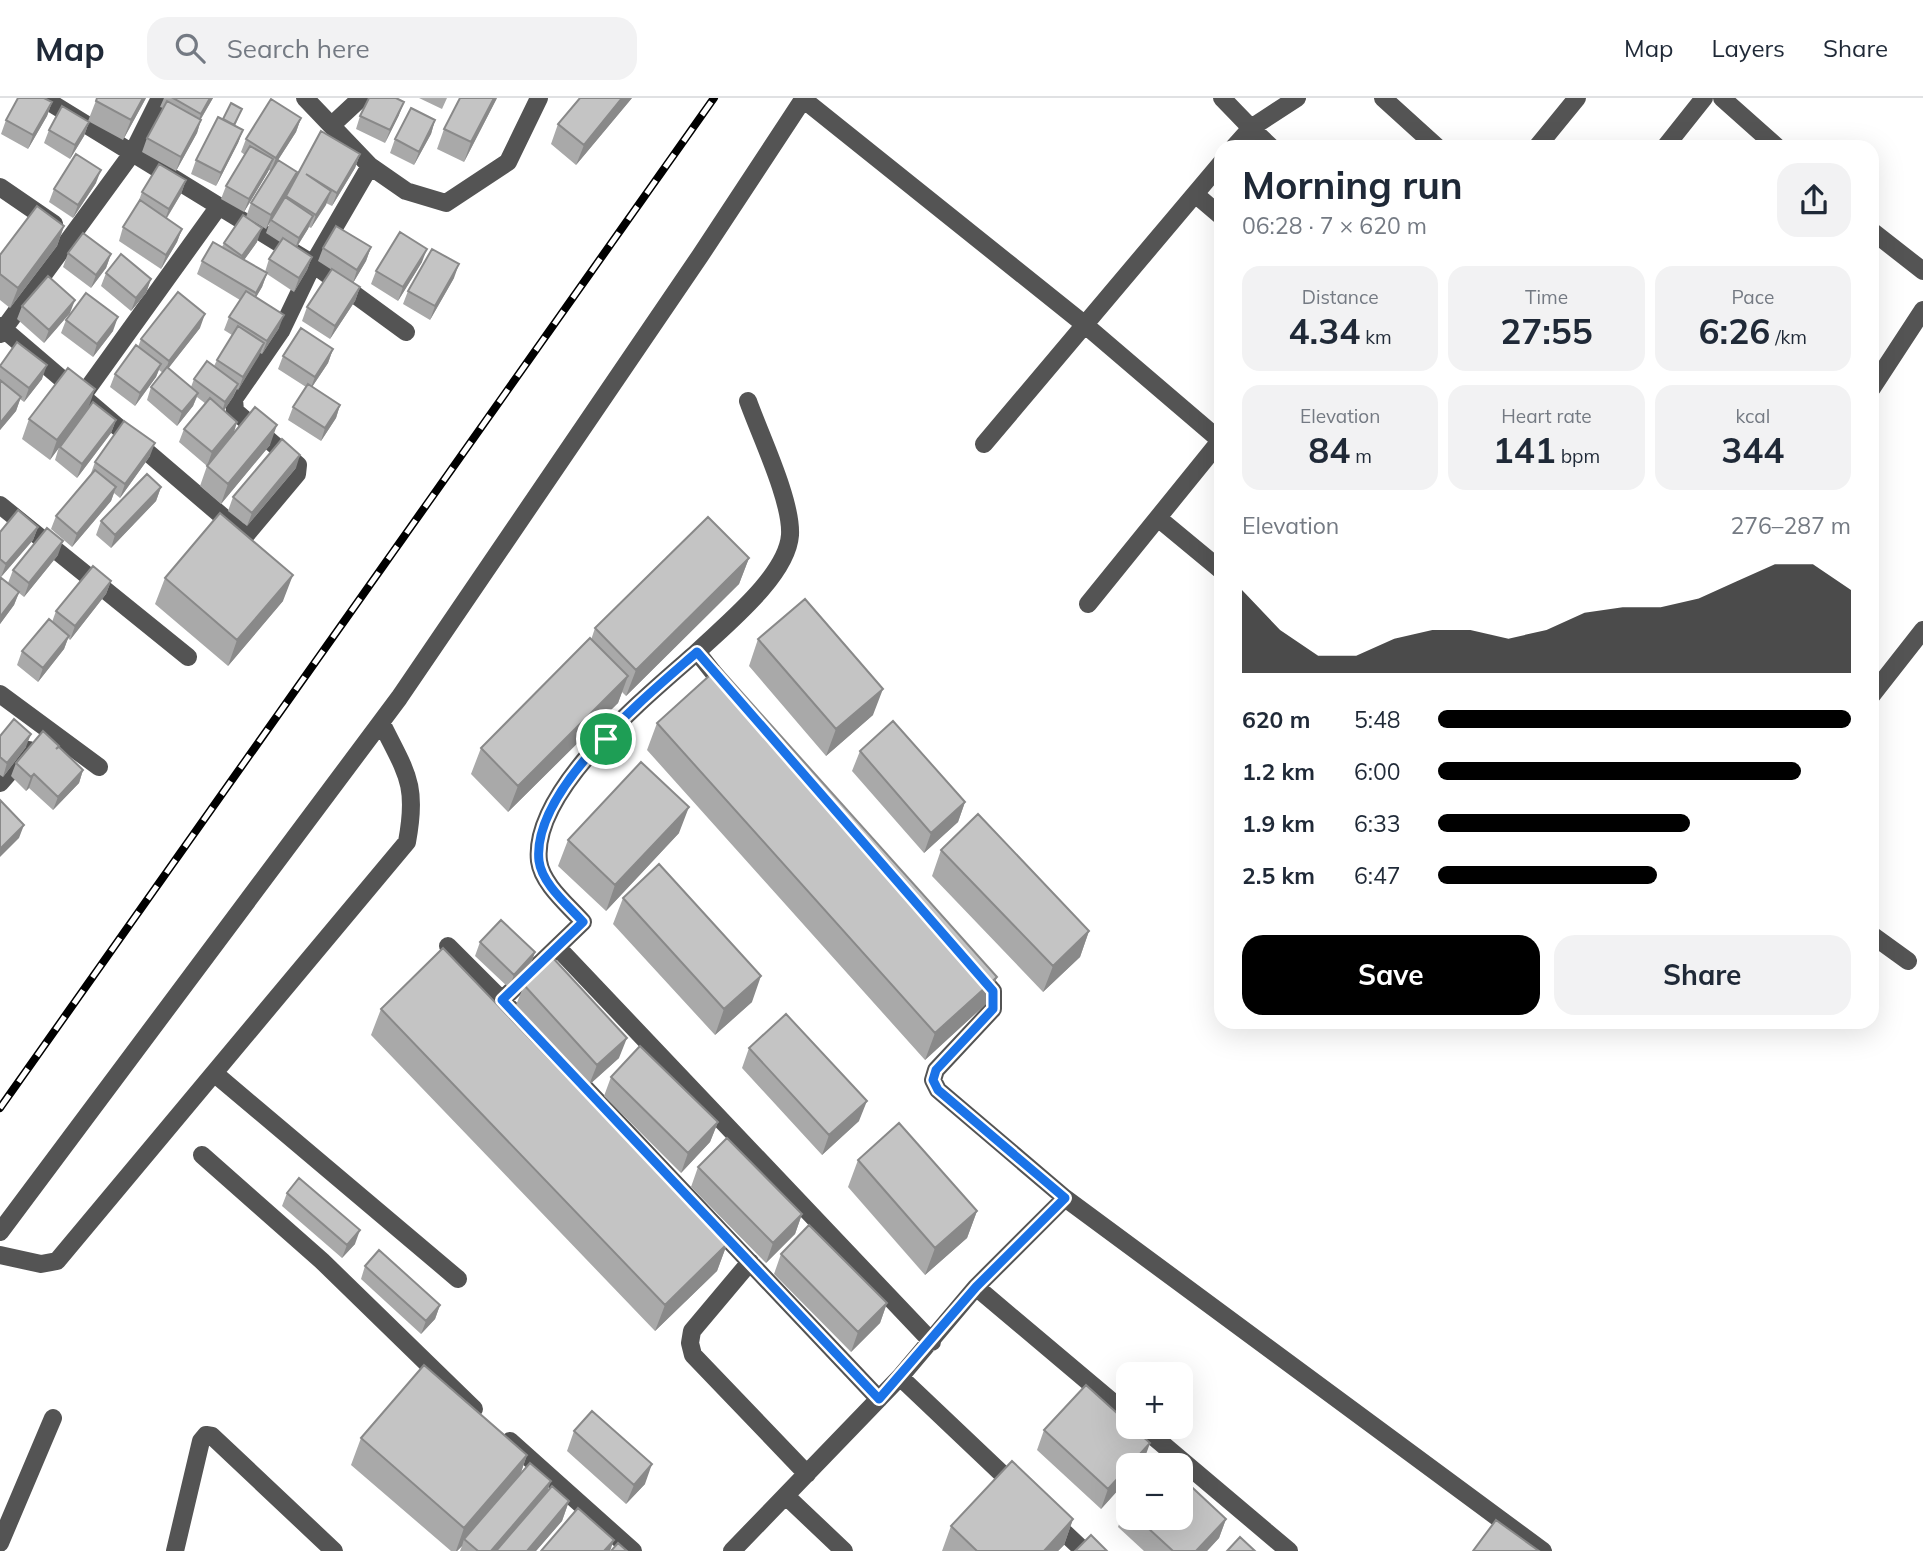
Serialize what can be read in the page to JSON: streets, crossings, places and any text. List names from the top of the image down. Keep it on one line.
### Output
{"page":{"header":"Map","search":"Search here","nav":["Map","Layers","Share"],"heading":["Morning run","06:28 · 7 × 620 m"],"stats":[["Distance","4.34 km"],["Time","27:55"],["Pace","6:26 /km"],["Elevation","84 m"],["Heart rate","141 bpm"],["kcal","344"]],"chart":["Elevation","276–287 m"],"list":[{"name":"620 m","note":"5:48"},{"name":"1.2 km","note":"6:00"},{"name":"1.9 km","note":"6:33"},{"name":"2.5 km","note":"6:47"}],"buttons":["Save","Share"],"map_buttons":["+","−"]}}
